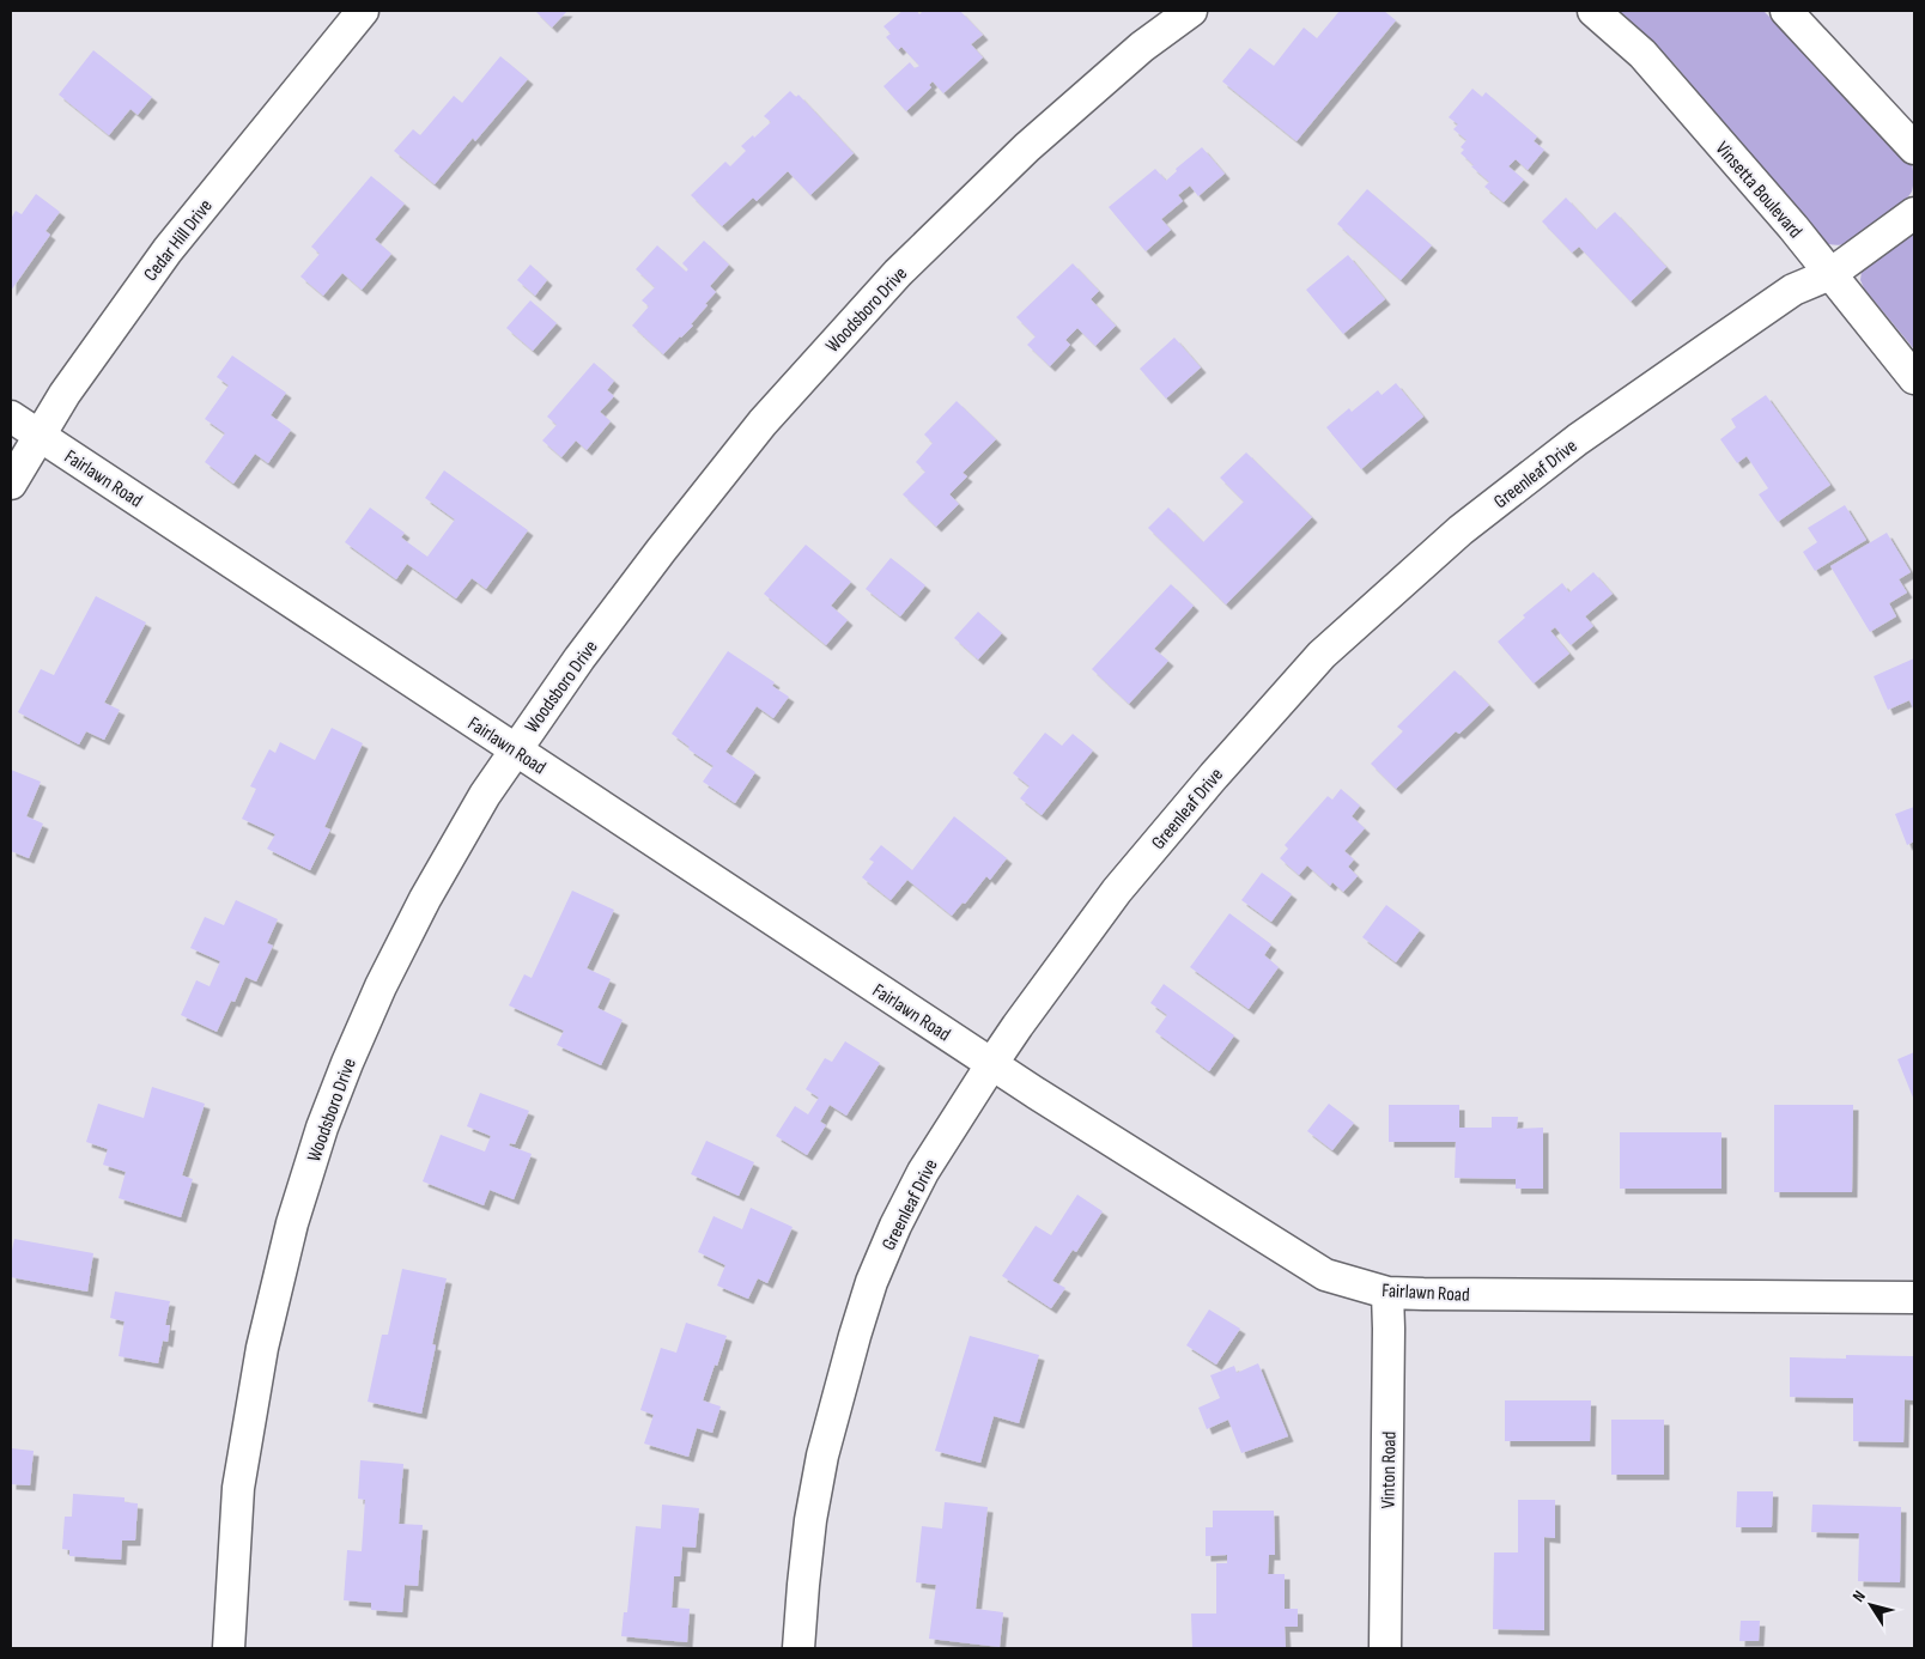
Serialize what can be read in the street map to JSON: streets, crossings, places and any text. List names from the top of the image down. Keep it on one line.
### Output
{"streets":{"street":["Vinsetta Boulevard","Cedar Hill Drive","Woodsboro Drive","Greenleaf Drive","Fairlawn Road","Vinton Road"]},"crossings":[["Vinsetta Boulevard","Greenleaf Drive"],["Cedar Hill Drive","Fairlawn Road"],["Woodsboro Drive","Fairlawn Road"],["Greenleaf Drive","Fairlawn Road"],["Fairlawn Road","Vinton Road"]],"north":"top left"}
